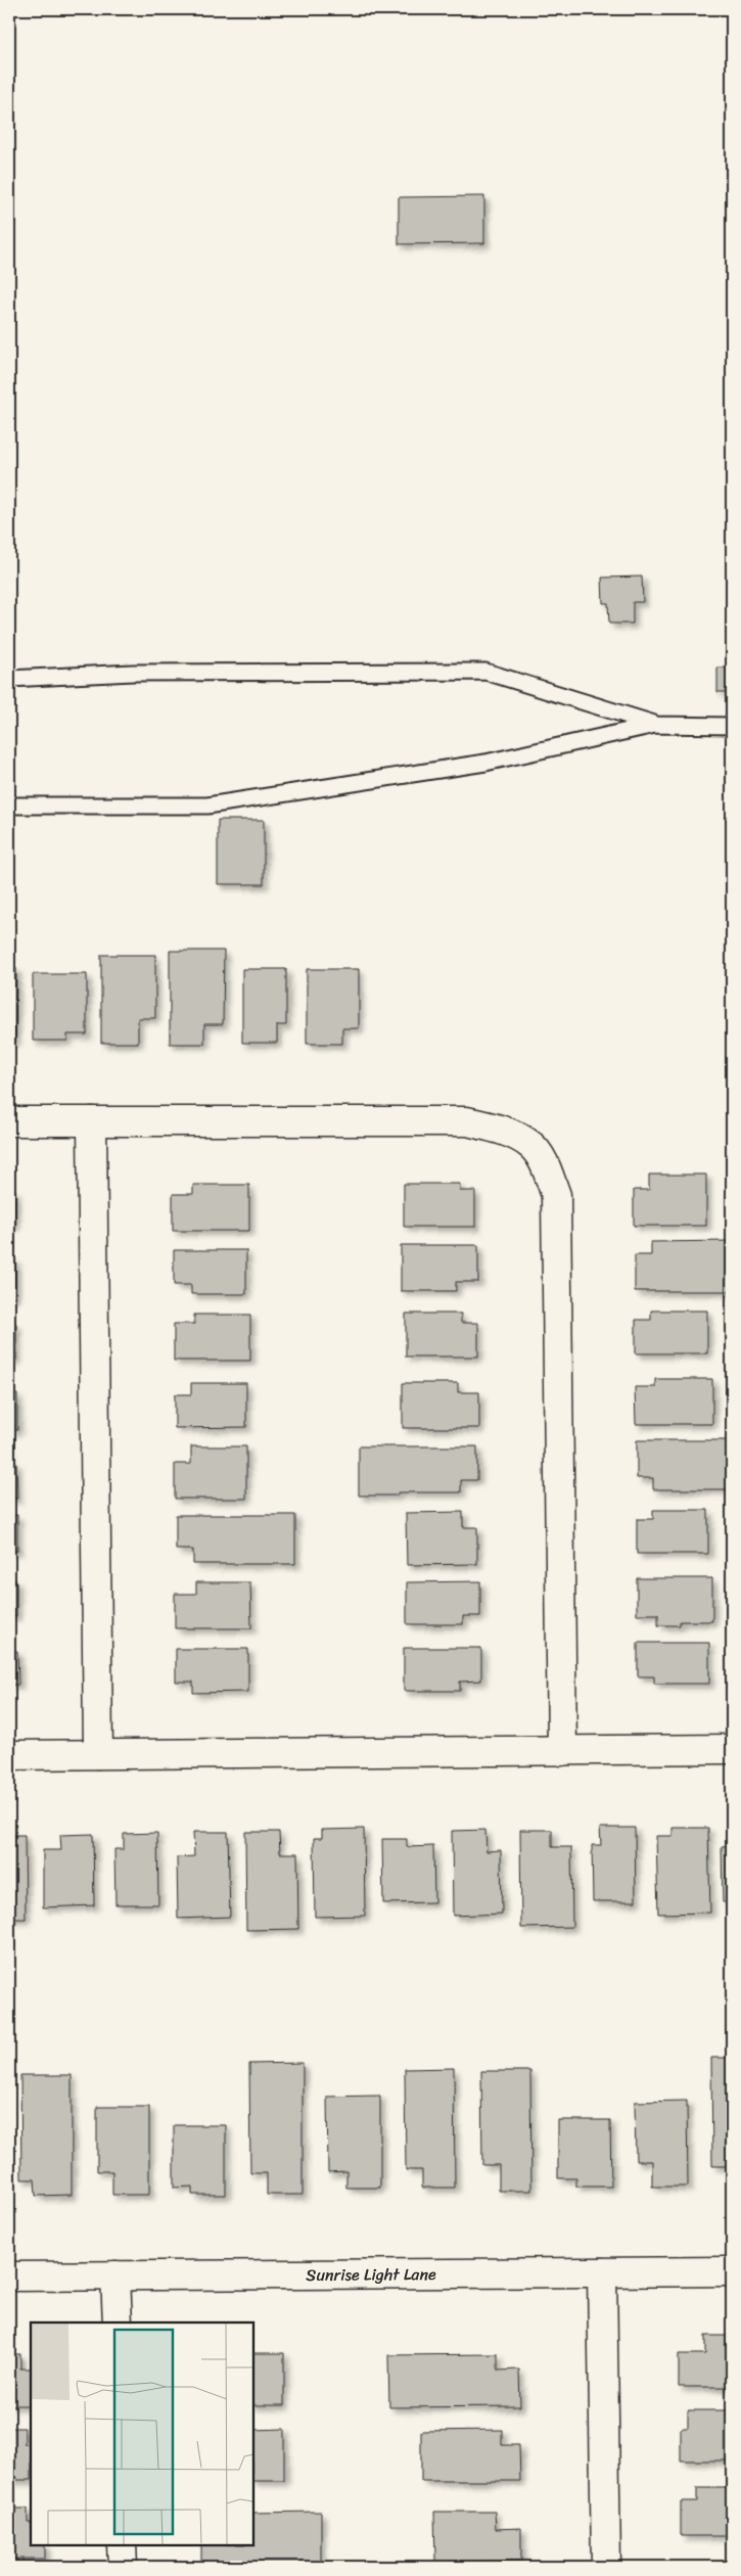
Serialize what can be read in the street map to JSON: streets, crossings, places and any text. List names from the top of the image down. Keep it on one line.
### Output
{"streets":{"street":["Sunrise Light Lane"]}}
